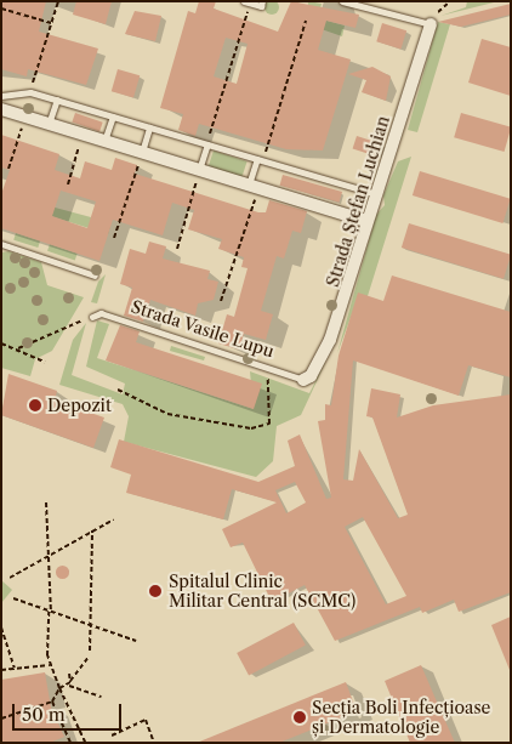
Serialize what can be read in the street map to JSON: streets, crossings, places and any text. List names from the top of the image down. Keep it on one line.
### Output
{"streets":{"street":["Strada Ștefan Luchian"],"lane":["Strada Vasile Lupu"]},"crossings":[["Strada Ștefan Luchian","Strada Vasile Lupu"]],"places":["Depozit","Spitalul Clinic Militar Central (SCMC)","Secția Boli Infecțioase și Dermatologie"],"scale_bar":"50 m"}
